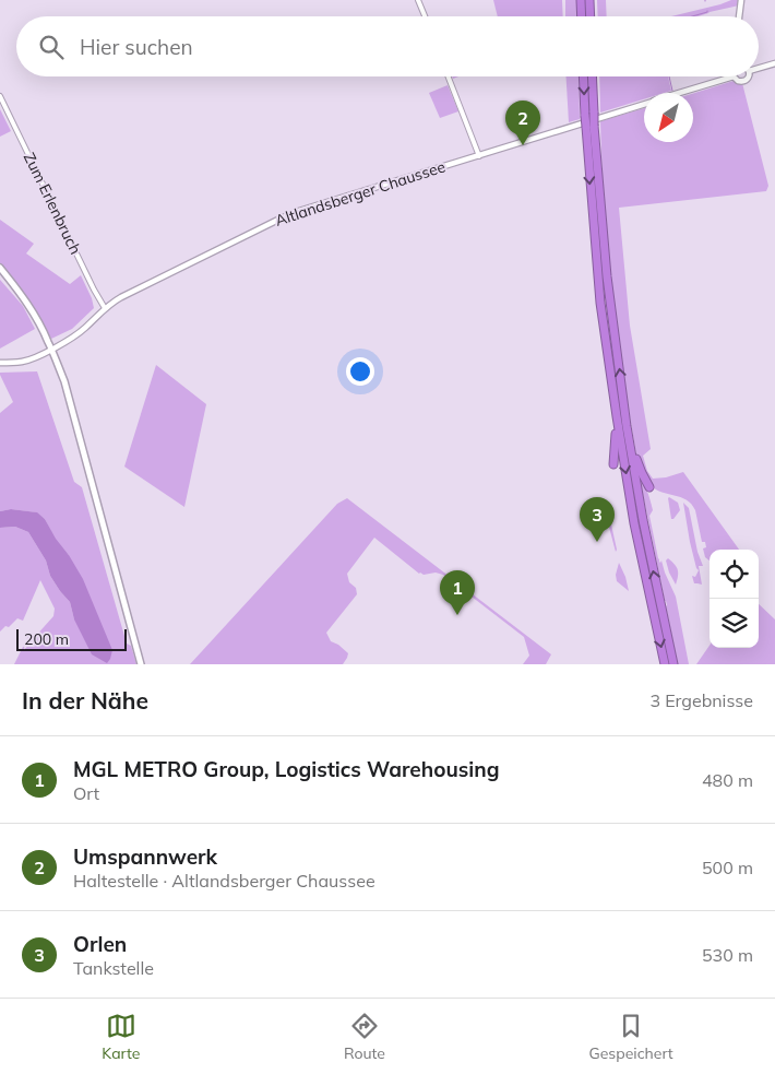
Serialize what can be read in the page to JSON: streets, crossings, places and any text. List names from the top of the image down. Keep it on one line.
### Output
{"streets":{"street":["Altlandsberger Chaussee","Zum Erlenbruch"]},"crossings":[["Altlandsberger Chaussee","Zum Erlenbruch"]],"scale_bar":"200 m","north":"bottom left","page":{"search":"Hier suchen","pins":["2","3","1"],"scale":"200 m","heading":["In der Nähe","3 Ergebnisse"],"list":[{"mark":"1","name":"MGL METRO Group, Logistics Warehousing","note":"Ort","value":"480 m"},{"mark":"2","name":"Umspannwerk","note":"Haltestelle · Altlandsberger Chaussee","value":"500 m"},{"mark":"3","name":"Orlen","note":"Tankstelle","value":"530 m"}],"nav":["Karte","Route","Gespeichert"]}}
